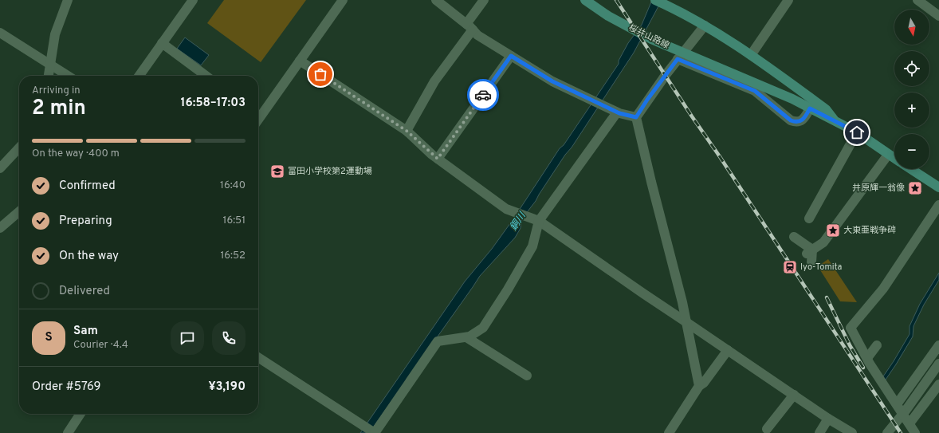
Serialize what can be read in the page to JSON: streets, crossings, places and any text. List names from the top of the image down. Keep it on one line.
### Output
{"streets":{"main road":["桜井山路線"]},"water":["銅川"],"places":{"school or university":["富田小学校第2運動場"],"place":["井原輝一翁像","大東亜戦争碑"],"station":["Iyo-Tomita"]},"north":"bottom","page":{"map_buttons":["+","−"],"heading":["2 min","Arriving in","16:58–17:03"],"panel":["Sam","Courier · 4.4","Order #5769","¥3,190"],"bar":"On the way · 400 m","list":[["Confirmed","16:40"],["Preparing","16:51"],["On the way","16:52"],"Delivered"],"round":"S"}}
